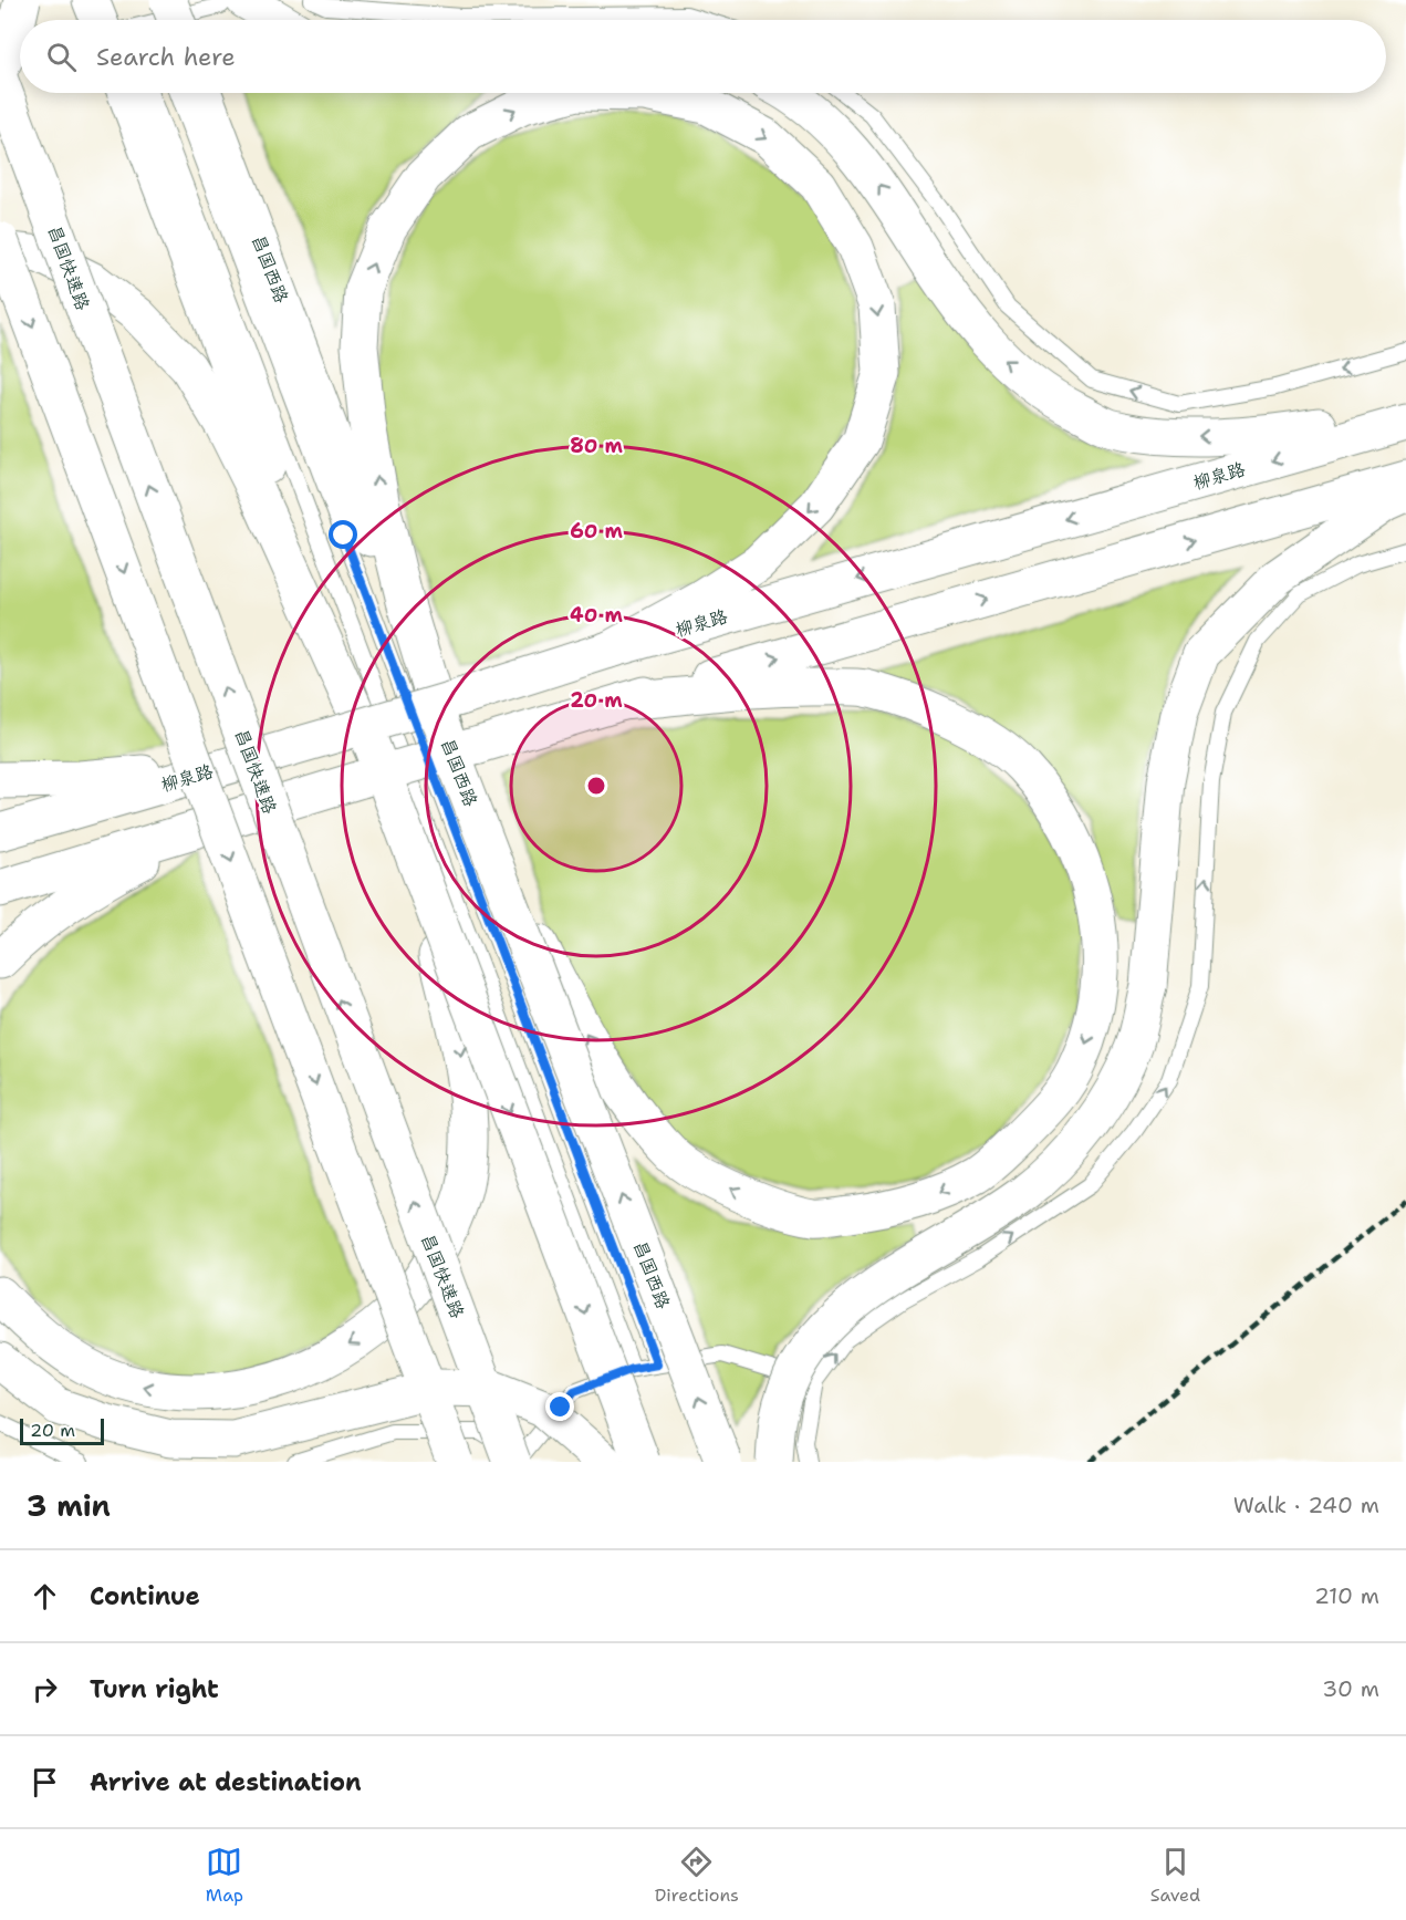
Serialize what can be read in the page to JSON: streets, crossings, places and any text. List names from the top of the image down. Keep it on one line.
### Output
{"streets":{"main road":["昌国快速路","昌国西路","柳泉路"]},"crossings":[["昌国西路","柳泉路"]],"scale_bar":"20 m","page":{"search":"Search here","scale":"20 m","heading":["3 min","Walk · 240 m"],"list":[["Continue","210 m"],["Turn right","30 m"],"Arrive at destination"],"nav":["Map","Directions","Saved"]},"rings":["80 m","60 m","40 m","20 m"]}
